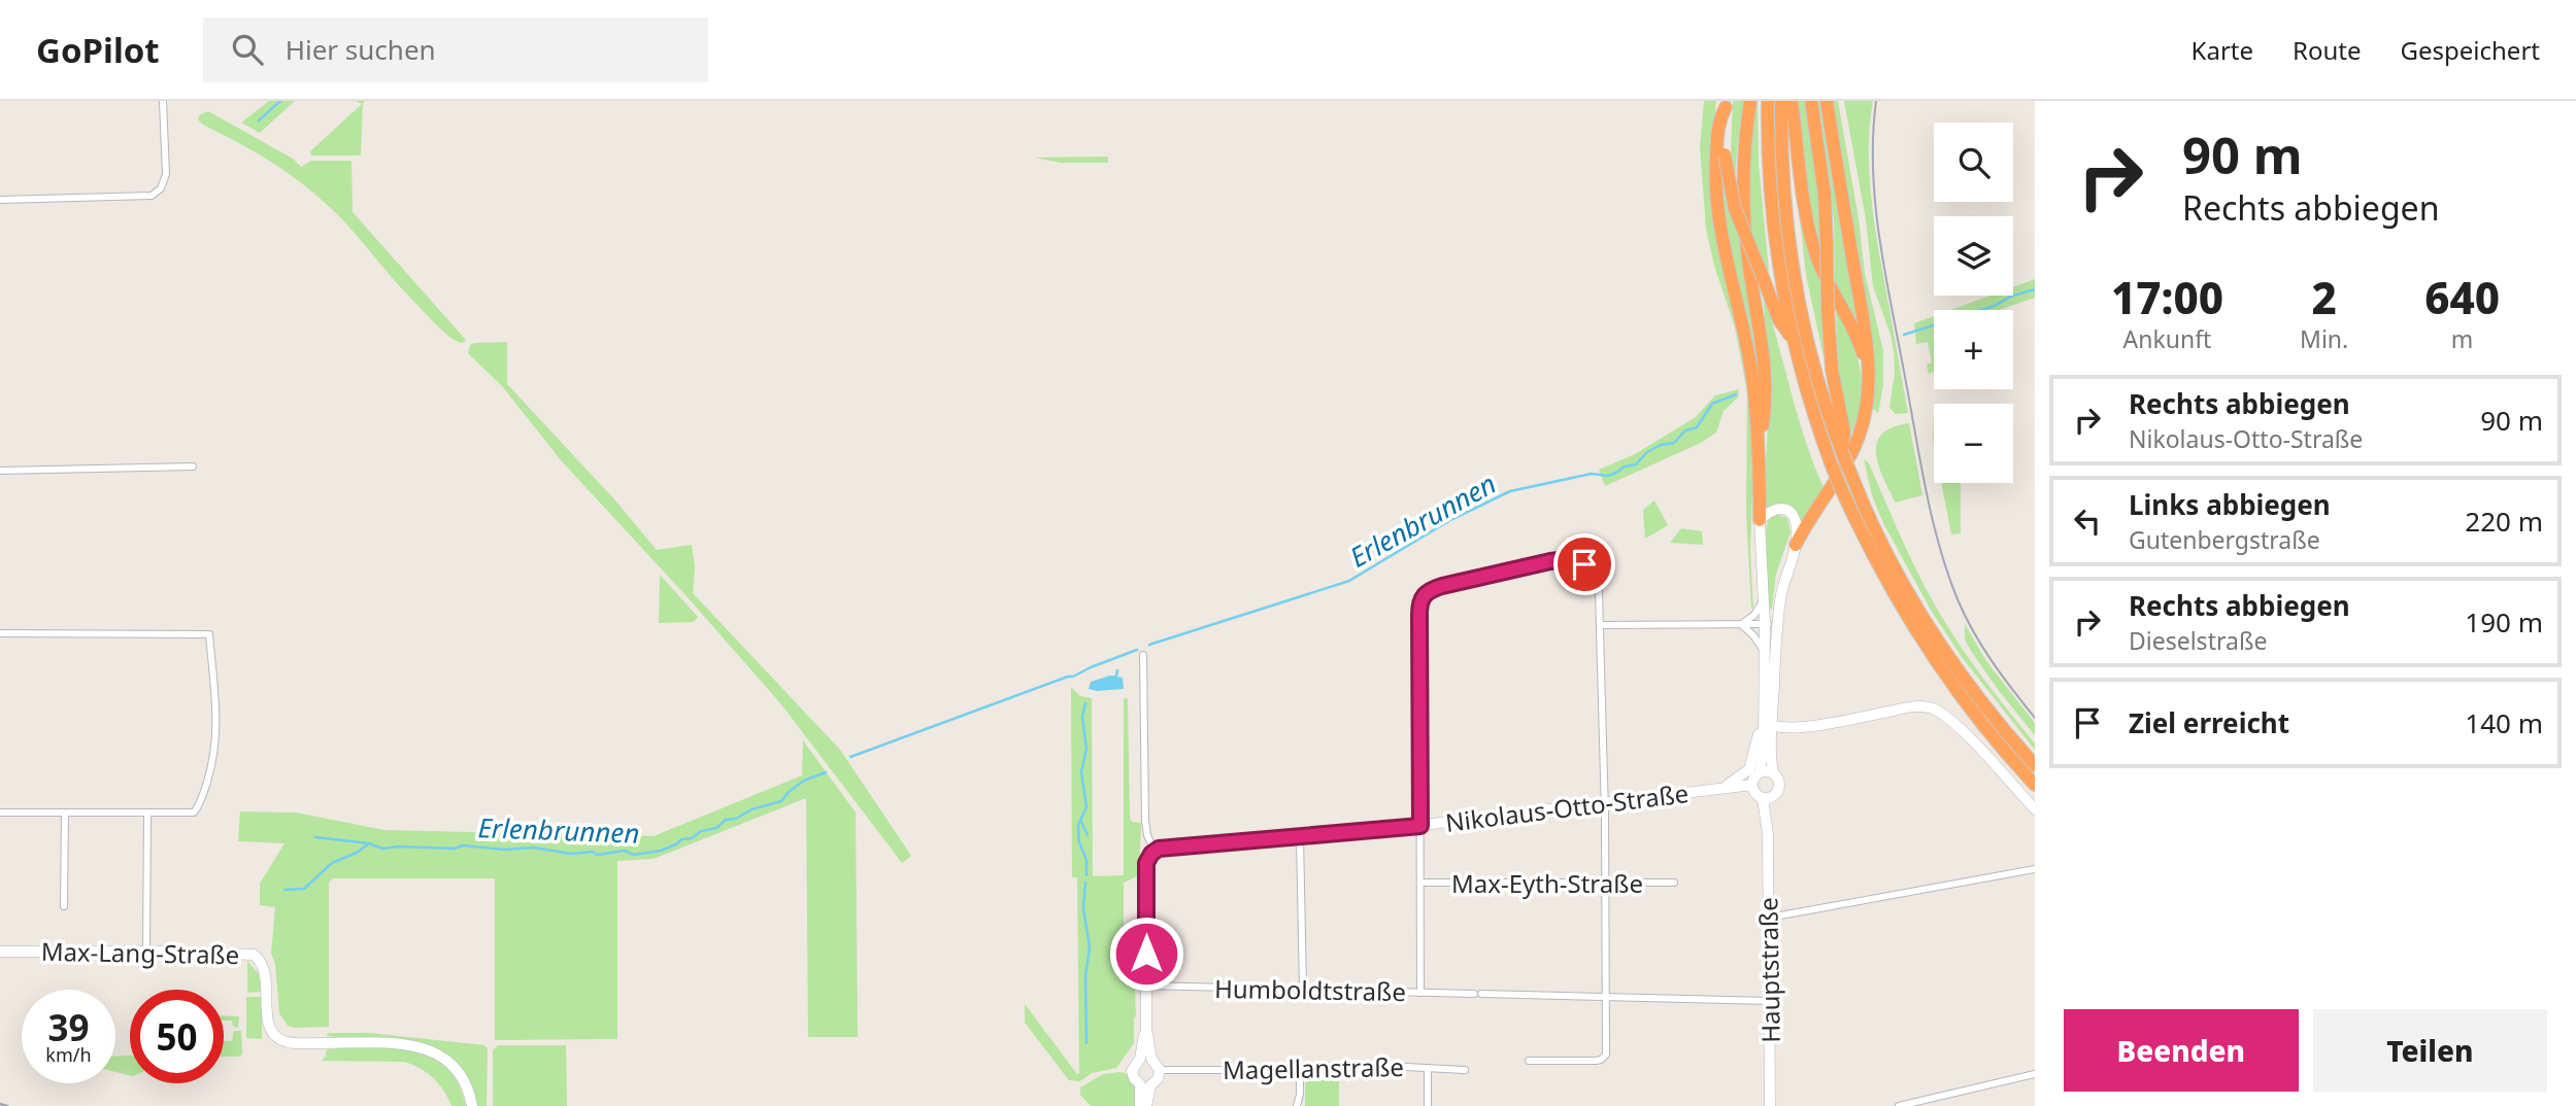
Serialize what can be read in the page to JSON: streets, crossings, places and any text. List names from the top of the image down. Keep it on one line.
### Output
{"streets":{"main road":["Nikolaus-Otto-Straße","Max-Lang-Straße","Hauptstraße"],"street":["Max-Eyth-Straße","Humboldtstraße","Magellanstraße"]},"crossings":[["Nikolaus-Otto-Straße","Hauptstraße"],["Hauptstraße","Humboldtstraße"]],"water":["Erlenbrunnen"],"page":{"header":"GoPilot","search":"Hier suchen","nav":["Karte","Route","Gespeichert"],"turn":["90 m","Rechts abbiegen"],"map_buttons":["+","−"],"eta":["17:00","Ankunft","2","Min.","640","m"],"list":[{"name":"Rechts abbiegen","note":"Nikolaus-Otto-Straße","value":"90 m"},{"name":"Links abbiegen","note":"Gutenbergstraße","value":"220 m"},{"name":"Rechts abbiegen","note":"Dieselstraße","value":"190 m"},{"name":"Ziel erreicht","value":"140 m"}],"speed":"39 km/h","limit":"50","buttons":["Beenden","Teilen"]}}
